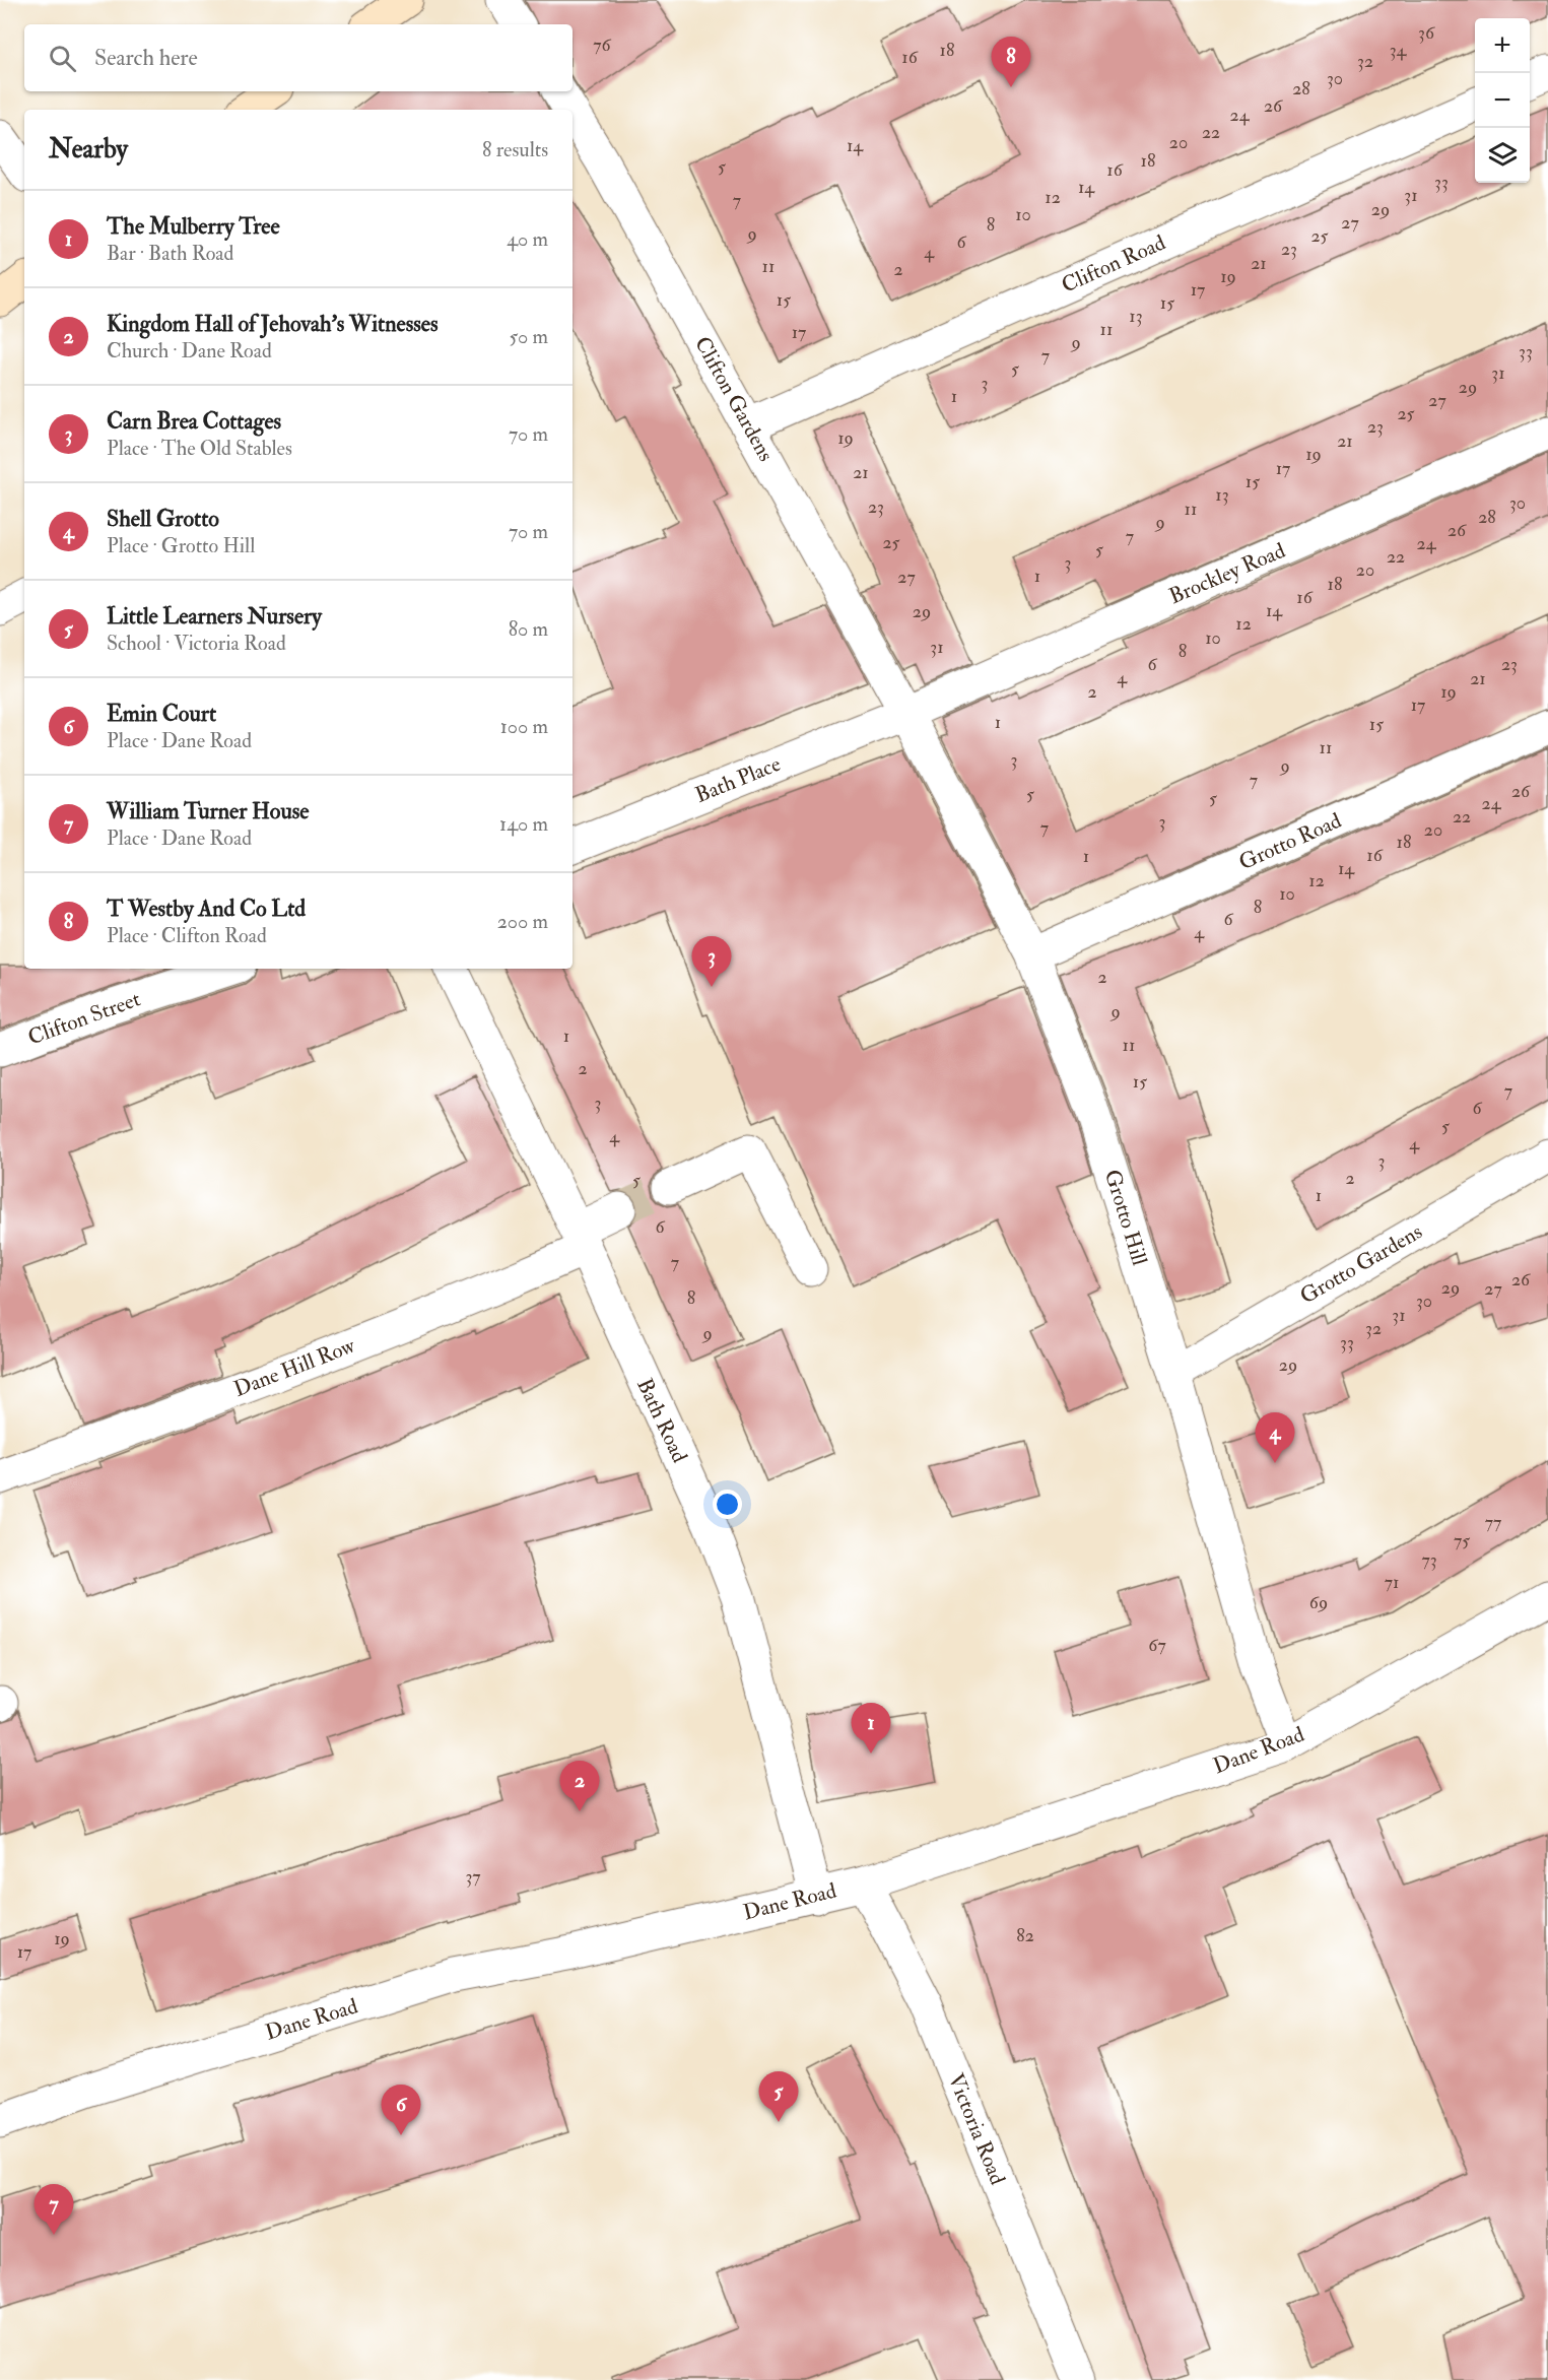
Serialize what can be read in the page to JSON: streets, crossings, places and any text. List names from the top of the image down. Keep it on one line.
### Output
{"streets":{"street":["Clifton Road","Clifton Gardens","Brockley Road","Bath Place","Grotto Road","Clifton Street","Grotto Hill","Grotto Gardens","Dane Hill Row","Bath Road","Dane Road","Victoria Road"]},"crossings":[["Clifton Road","Clifton Gardens"],["Clifton Gardens","Brockley Road"],["Clifton Gardens","Bath Place"],["Clifton Gardens","Grotto Hill"],["Brockley Road","Bath Place"],["Brockley Road","Grotto Hill"],["Bath Place","Grotto Hill"],["Grotto Road","Grotto Hill"],["Grotto Hill","Grotto Gardens"],["Grotto Hill","Dane Road"],["Dane Hill Row","Bath Road"],["Bath Road","Dane Road"],["Dane Road","Victoria Road"]],"house_numbers":["36","76","18","34","16","32","30","28","26","24","22","20","14","18","5","16","33","14","31","12","7","29","10","27","8","9","25","6","23","4","21","11","2","19","17","15","15","13","11","17","9","33","7","5","31","3","29","1","27","25","23","19","21","19","17","21","15","13","30","23","11","28","9","26","7","25","24","5","22","3","20","1","27","18","16","14","29","12","10","31","8","6","23","4","21","2","19","17","1","15","11","3","9","7","26","5","5","24","22","3","7","20","18","16","1","14","12","10","8","6","4","2","9","1","11","2","15","7","3","6","5","4","4","3","2","5","1","6","7","26","29","27","8","30","31","32","9","33","29","77","75","73","71","69","67","37","82","19","17"],"page":{"map_buttons":["+","−"],"search":"Search here","pins":["8","3","4","1","2","5","6","7"],"heading":["Nearby","8 results"],"list":[{"mark":"1","name":"The Mulberry Tree","note":"Bar · Bath Road","value":"40 m"},{"mark":"2","name":"Kingdom Hall of Jehovah's Witnesses","note":"Church · Dane Road","value":"50 m"},{"mark":"3","name":"Carn Brea Cottages","note":"Place · The Old Stables","value":"70 m"},{"mark":"4","name":"Shell Grotto","note":"Place · Grotto Hill","value":"70 m"},{"mark":"5","name":"Little Learners Nursery","note":"School · Victoria Road","value":"80 m"},{"mark":"6","name":"Emin Court","note":"Place · Dane Road","value":"100 m"},{"mark":"7","name":"William Turner House","note":"Place · Dane Road","value":"140 m"},{"mark":"8","name":"T Westby And Co Ltd","note":"Place · Clifton Road","value":"200 m"}]}}
